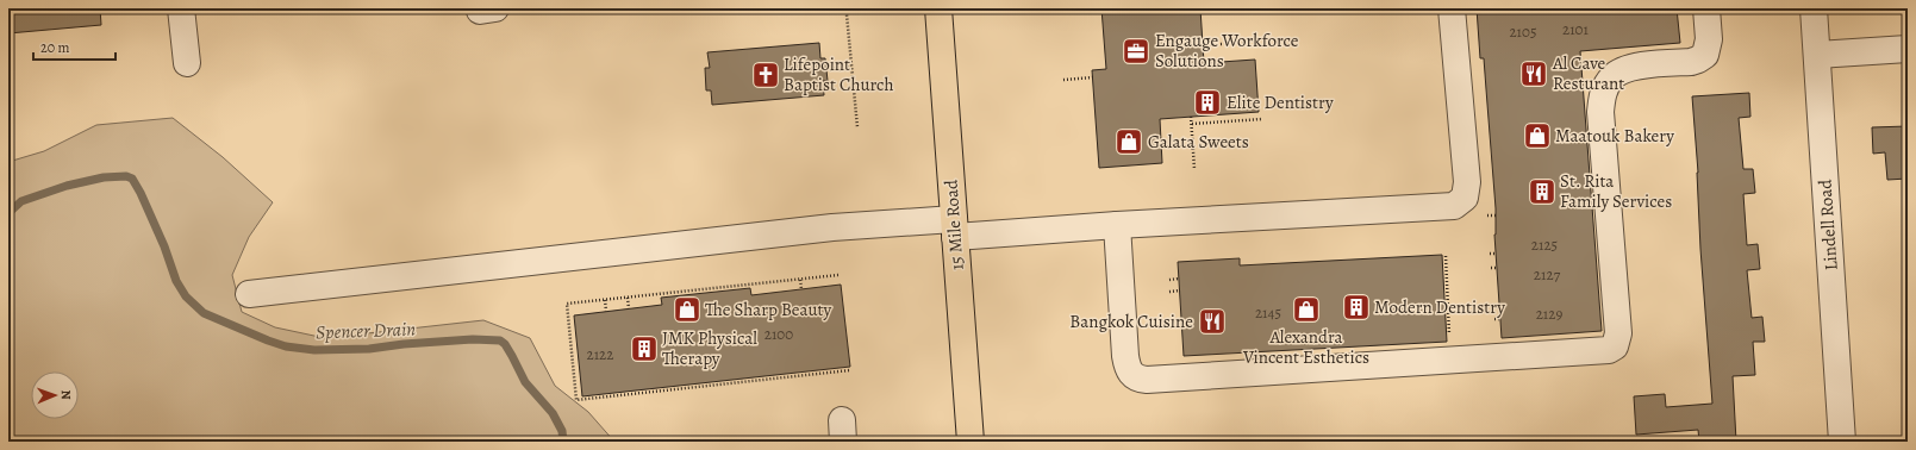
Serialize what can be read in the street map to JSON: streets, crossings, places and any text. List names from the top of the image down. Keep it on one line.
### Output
{"streets":{"main road":["15 Mile Road"],"street":["Lindell Road"]},"water":["Spencer Drain"],"places":{"office":["Engauge Workforce Solutions"],"restaurant":["Al Cave Resturant","Bangkok Cuisine"],"church":["Lifepoint Baptist Church"],"building":["Elite Dentistry","St. Rita Family Services","Modern Dentistry","JMK Physical Therapy"],"shop":["Maatouk Bakery","Galata Sweets","The Sharp Beauty","Alexandra Vincent Esthetics"]},"house_numbers":["2101","2105","2125","2127","2145","2129","2100","2122"],"scale_bar":"20 m","north":"right"}
